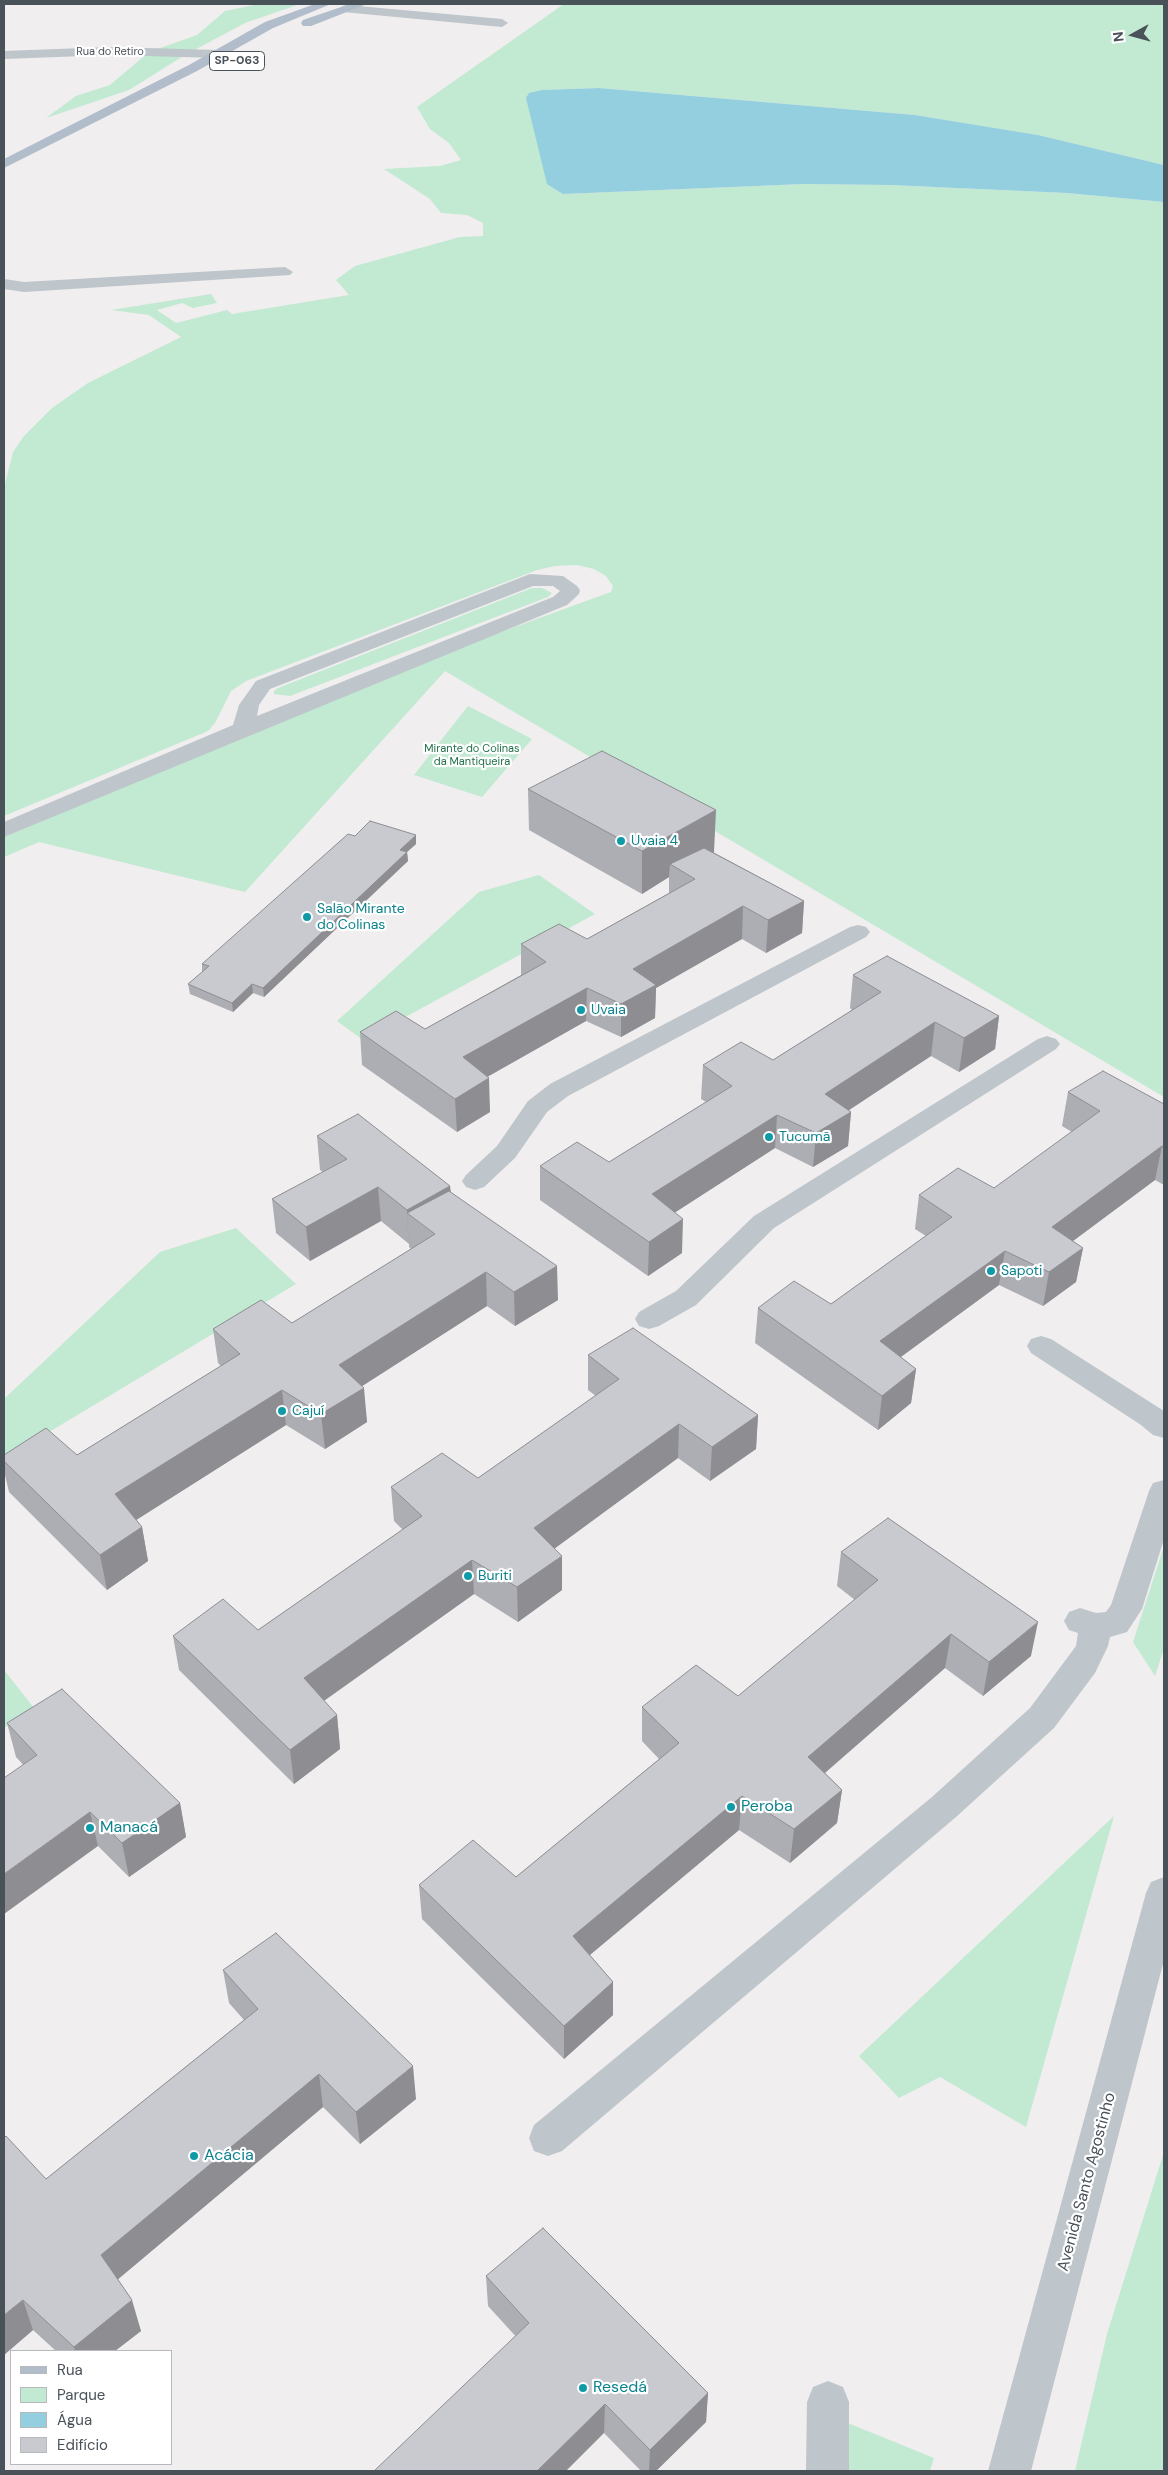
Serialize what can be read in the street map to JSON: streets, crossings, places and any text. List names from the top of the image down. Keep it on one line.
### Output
{"streets":{"main road":["SP-063"],"street":["Rua do Retiro","Avenida Santo Agostinho"]},"crossings":[["Rua do Retiro","SP-063"]],"parks":["Mirante do Colinas da Mantiqueira"],"places":["Uvaia 4","Salão Mirante do Colinas","Uvaia","Tucumã","Sapoti","Cajuí","Buriti","Peroba","Manacá","Acácia","Resedá"],"legend":["Rua","Parque","Água","Edifício"],"north":"left"}
